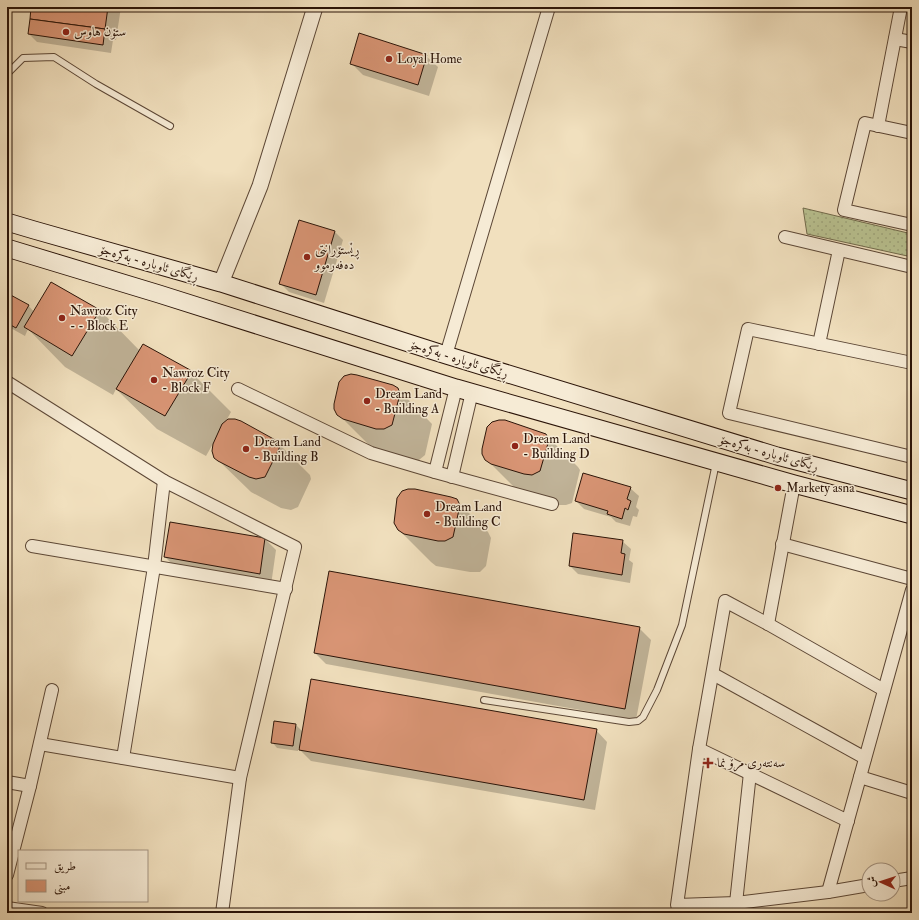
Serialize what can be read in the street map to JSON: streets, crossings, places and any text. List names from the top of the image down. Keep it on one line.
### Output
{"streets":{"main road":["ڕێگای ئاوبارە - بەکرەجۆ"]},"places":{"other":["ستۆن هاوس","Loyal Home","ڕێستۆرانتی دەفەرموو","Nawroz City - - Block E","Nawroz City - Block F","Dream Land - Building A","Dream Land - Building D","Dream Land - Building B","Markety asna","Dream Land - Building C"],"health":["سەنتەرى مرۆ نما"]},"legend":["طريق","مبنى"],"north":"left"}
